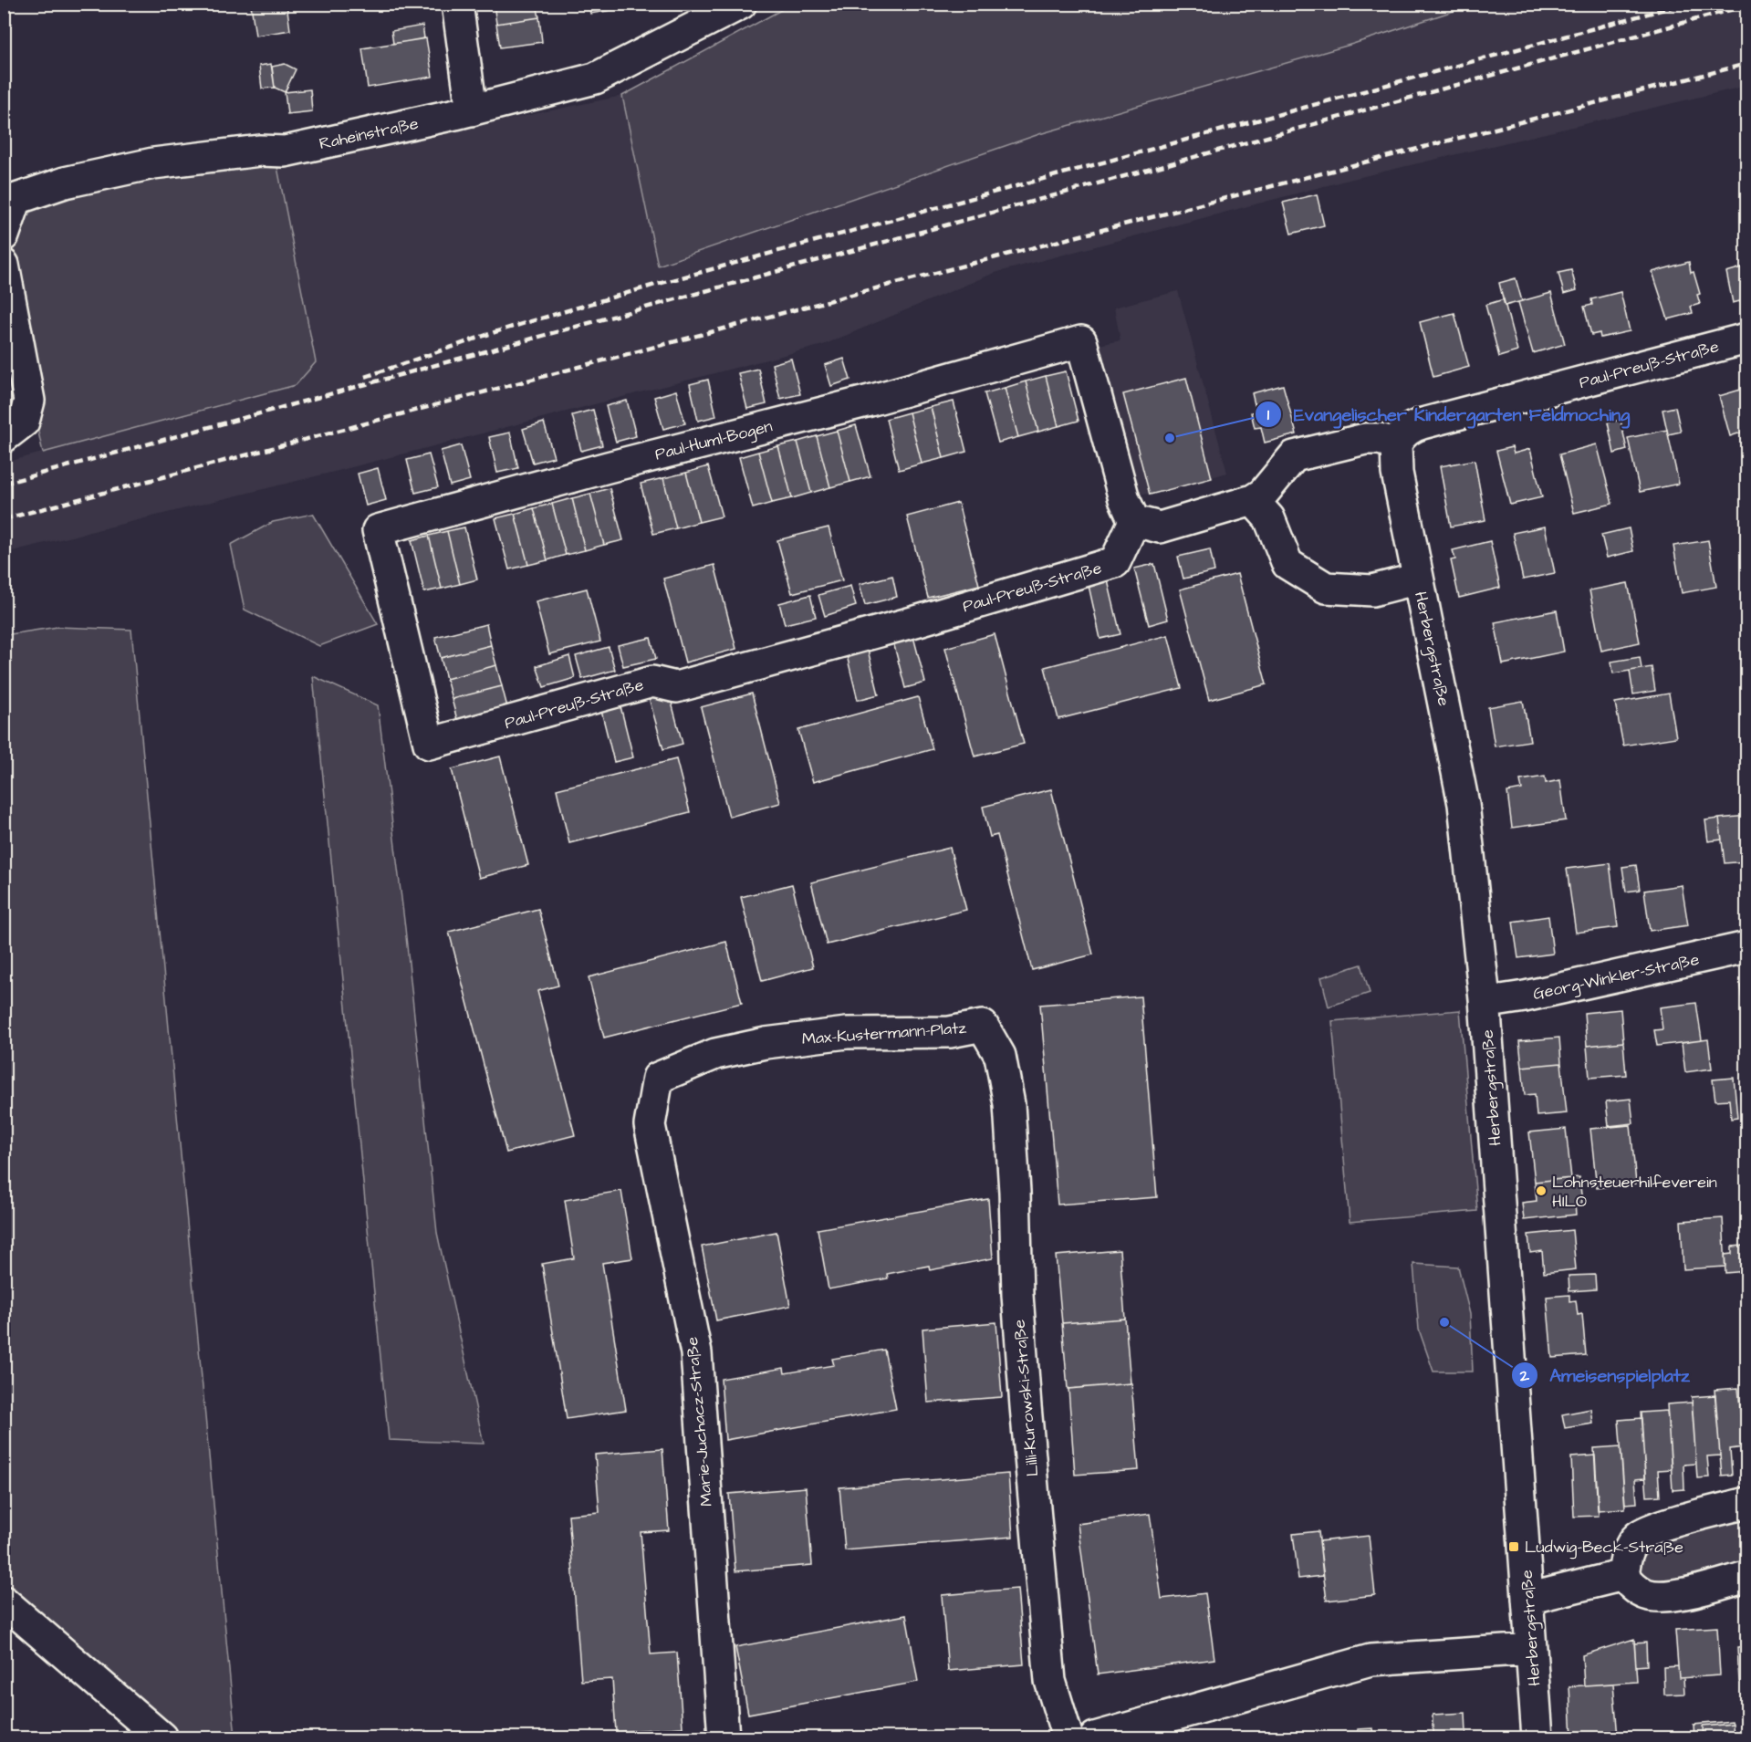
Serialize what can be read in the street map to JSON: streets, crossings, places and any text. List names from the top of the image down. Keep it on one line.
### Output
{"streets":{"street":["Raheinstraße","Paul-Preuß-Straße","Paul-Huml-Bogen","Herbergstraße","Georg-Winkler-Straße","Max-Kustermann-Platz","Lilli-Kurowski-Straße","Marie-Juchacz-Straße"]},"crossings":[["Paul-Preuß-Straße","Paul-Huml-Bogen"],["Paul-Preuß-Straße","Herbergstraße"],["Herbergstraße","Georg-Winkler-Straße"],["Max-Kustermann-Platz","Lilli-Kurowski-Straße"],["Max-Kustermann-Platz","Marie-Juchacz-Straße"]],"places":{"other":["Evangelischer Kindergarten Feldmoching","Lohnsteuerhilfeverein HILO","Ameisenspielplatz"],"transit":["Ludwig-Beck-Straße"]}}
